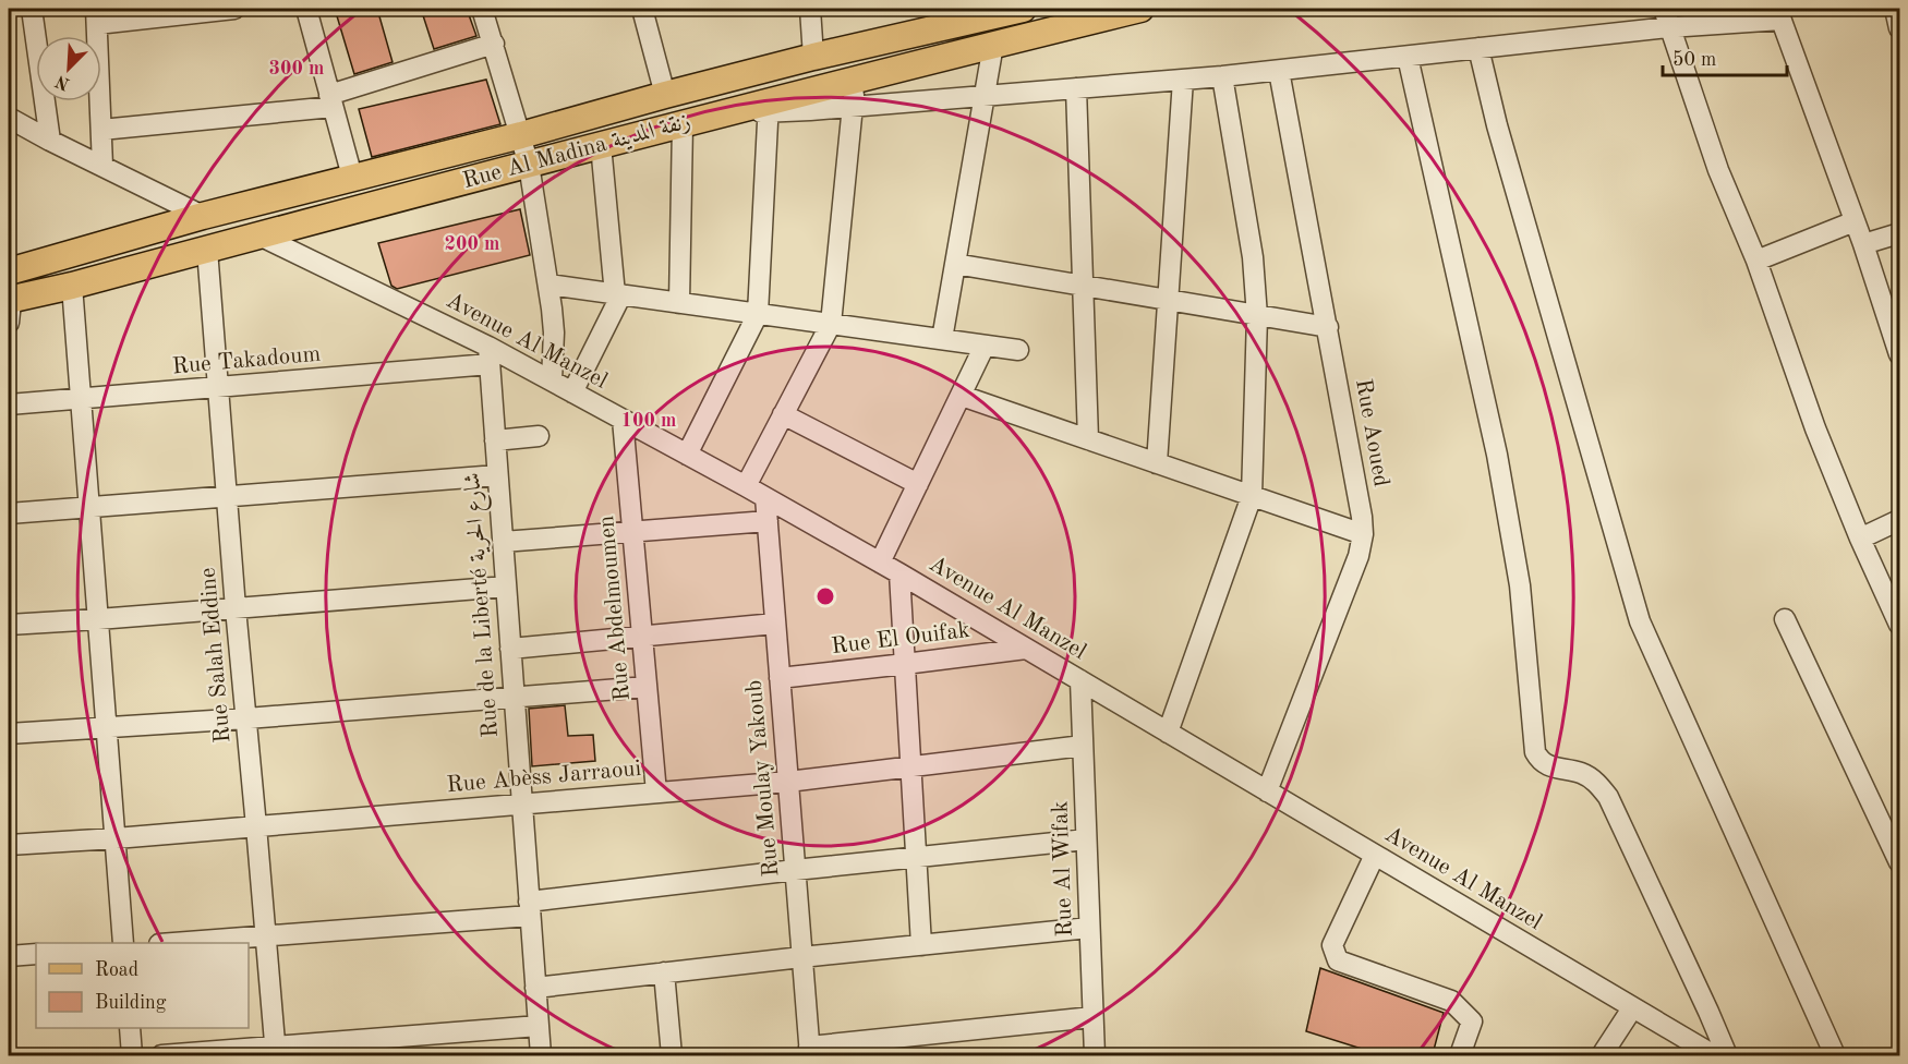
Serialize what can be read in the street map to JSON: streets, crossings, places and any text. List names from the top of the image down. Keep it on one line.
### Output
{"streets":{"main road":["Rue Al Madina زنقة المدينة"],"street":["Avenue Al Manzel","Rue Takadoum","Rue Aoued","Rue de la Liberté شارع الحرية","Rue Abdelmoumen","Rue El Ouifak","Rue Salah Eddine","Rue Abèss Jarraoui","Rue Moulay Yakoub","Rue Al Wifak"]},"crossings":[["Rue Al Madina زنقة المدينة","Avenue Al Manzel"],["Rue Al Madina زنقة المدينة","Rue Salah Eddine"],["Avenue Al Manzel","Rue Takadoum"],["Avenue Al Manzel","Rue Aoued"],["Avenue Al Manzel","Rue de la Liberté شارع الحرية"],["Avenue Al Manzel","Rue Abdelmoumen"],["Avenue Al Manzel","Rue El Ouifak"],["Avenue Al Manzel","Rue Moulay Yakoub"],["Avenue Al Manzel","Rue Al Wifak"],["Rue Takadoum","Rue de la Liberté شارع الحرية"],["Rue Takadoum","Rue Salah Eddine"],["Rue de la Liberté شارع الحرية","Rue Abèss Jarraoui"],["Rue Abdelmoumen","Rue Abèss Jarraoui"],["Rue El Ouifak","Rue Moulay Yakoub"],["Rue Salah Eddine","Rue Abèss Jarraoui"],["Rue Abèss Jarraoui","Rue Moulay Yakoub"],["Rue Abèss Jarraoui","Rue Al Wifak"]],"legend":["Road","Building"],"scale_bar":"50 m","north":"bottom left","rings":["300 m","200 m","100 m"]}
